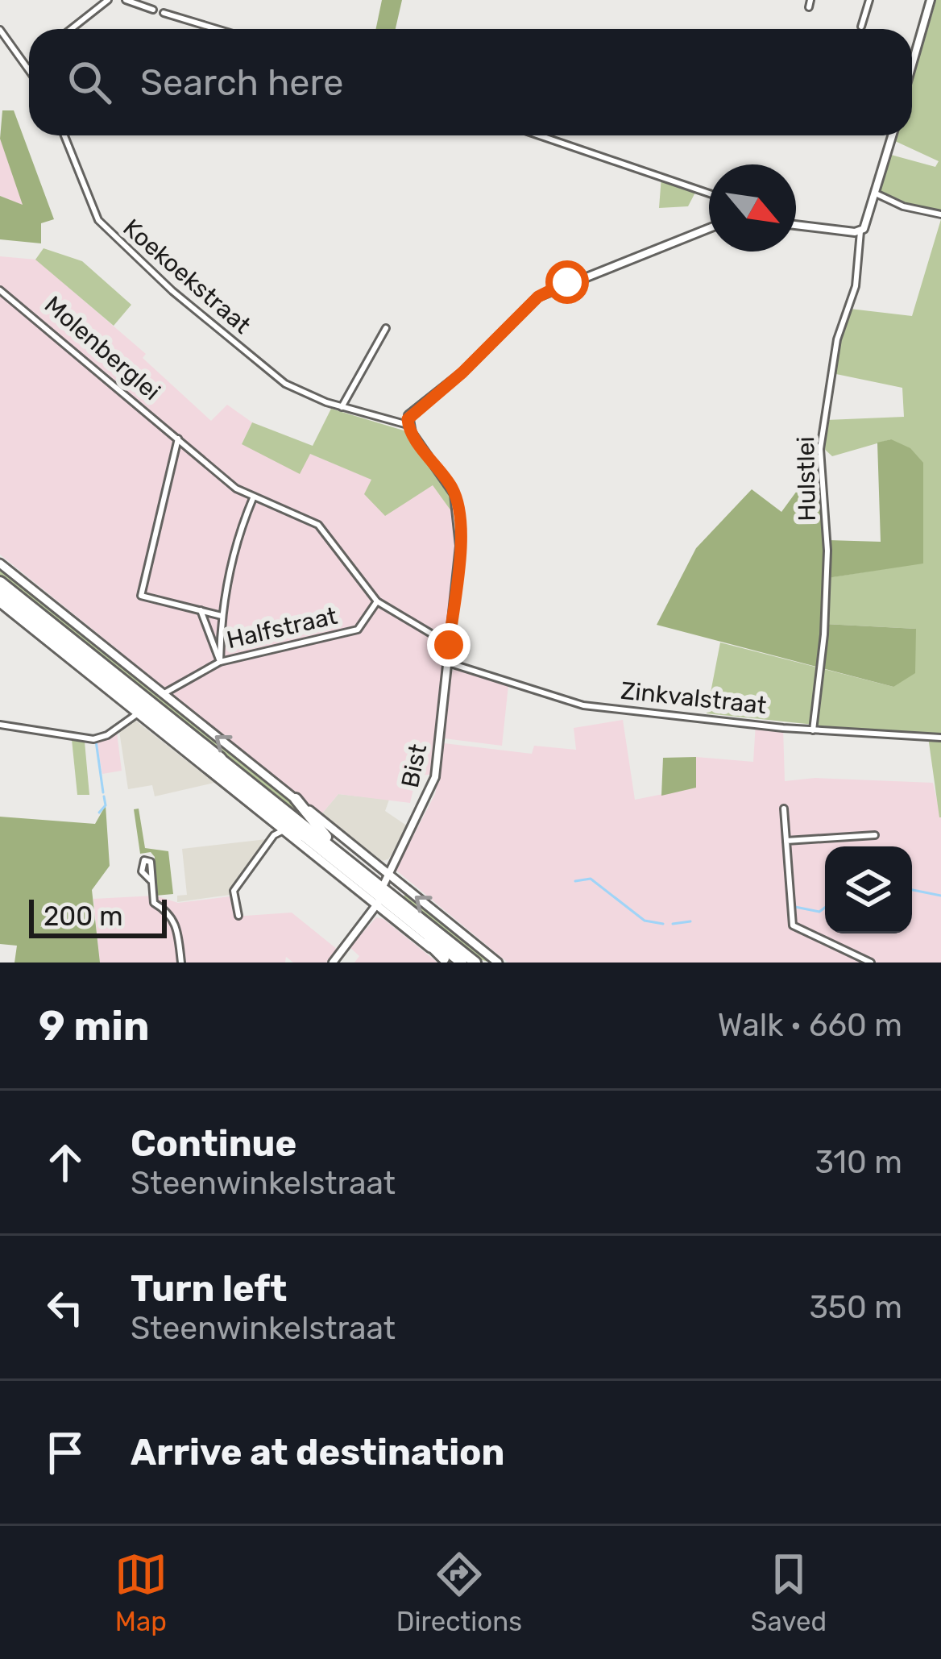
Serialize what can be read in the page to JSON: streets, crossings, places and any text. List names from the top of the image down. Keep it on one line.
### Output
{"streets":{"street":["Koekoekstraat","Molenberglei","Hulstlei","Halfstraat","Zinkvalstraat","Bist"]},"crossings":[["Koekoekstraat","Bist"],["Molenberglei","Halfstraat"],["Hulstlei","Zinkvalstraat"],["Zinkvalstraat","Bist"]],"scale_bar":"200 m","north":"bottom right","page":{"search":"Search here","scale":"200 m","heading":["9 min","Walk · 660 m"],"list":[["Continue","Steenwinkelstraat","310 m"],["Turn left","Steenwinkelstraat","350 m"],"Arrive at destination"],"nav":["Map","Directions","Saved"]}}
